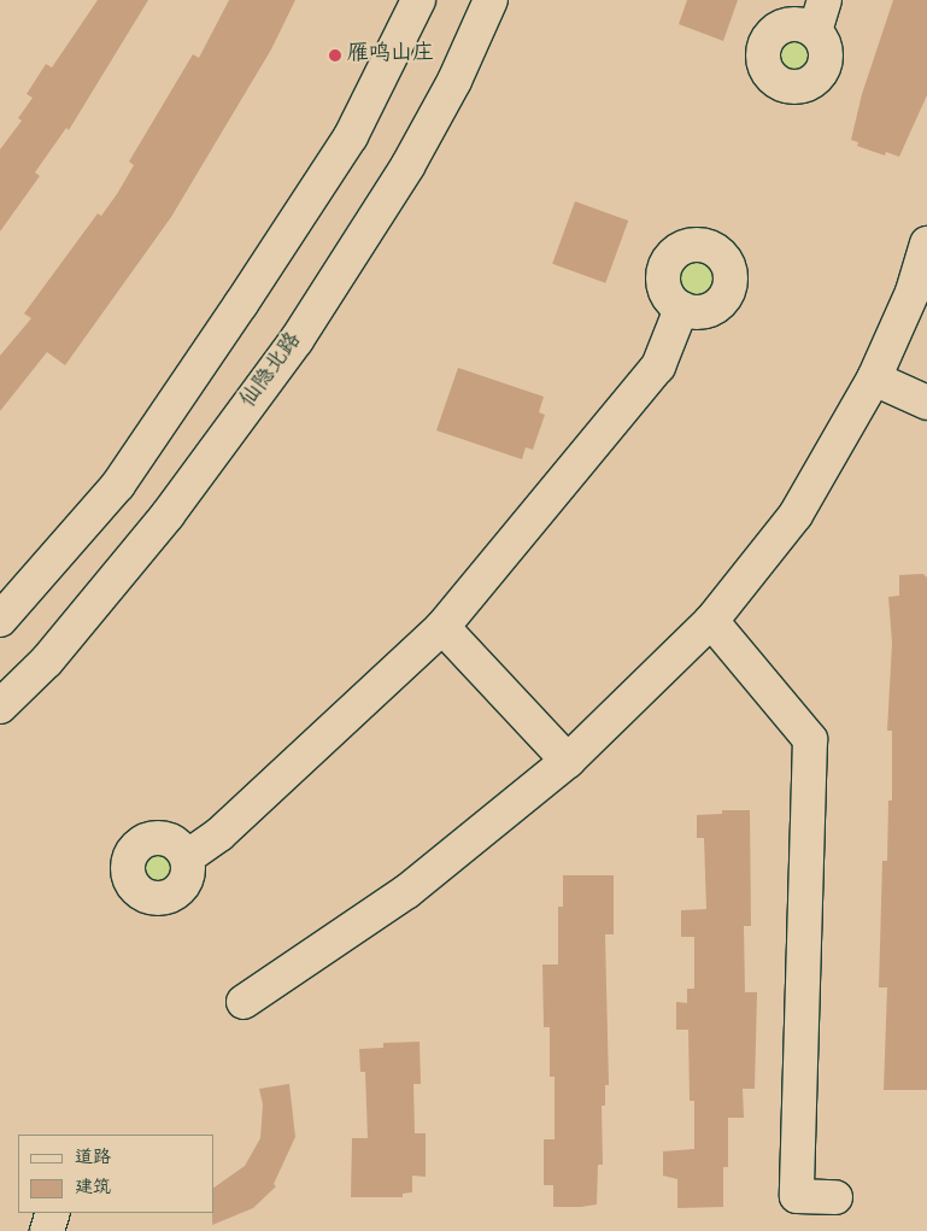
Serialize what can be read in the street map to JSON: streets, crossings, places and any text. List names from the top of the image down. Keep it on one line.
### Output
{"streets":{"main road":["仙隐北路"]},"places":["雁鸣山庄"],"legend":["道路","建筑"]}
